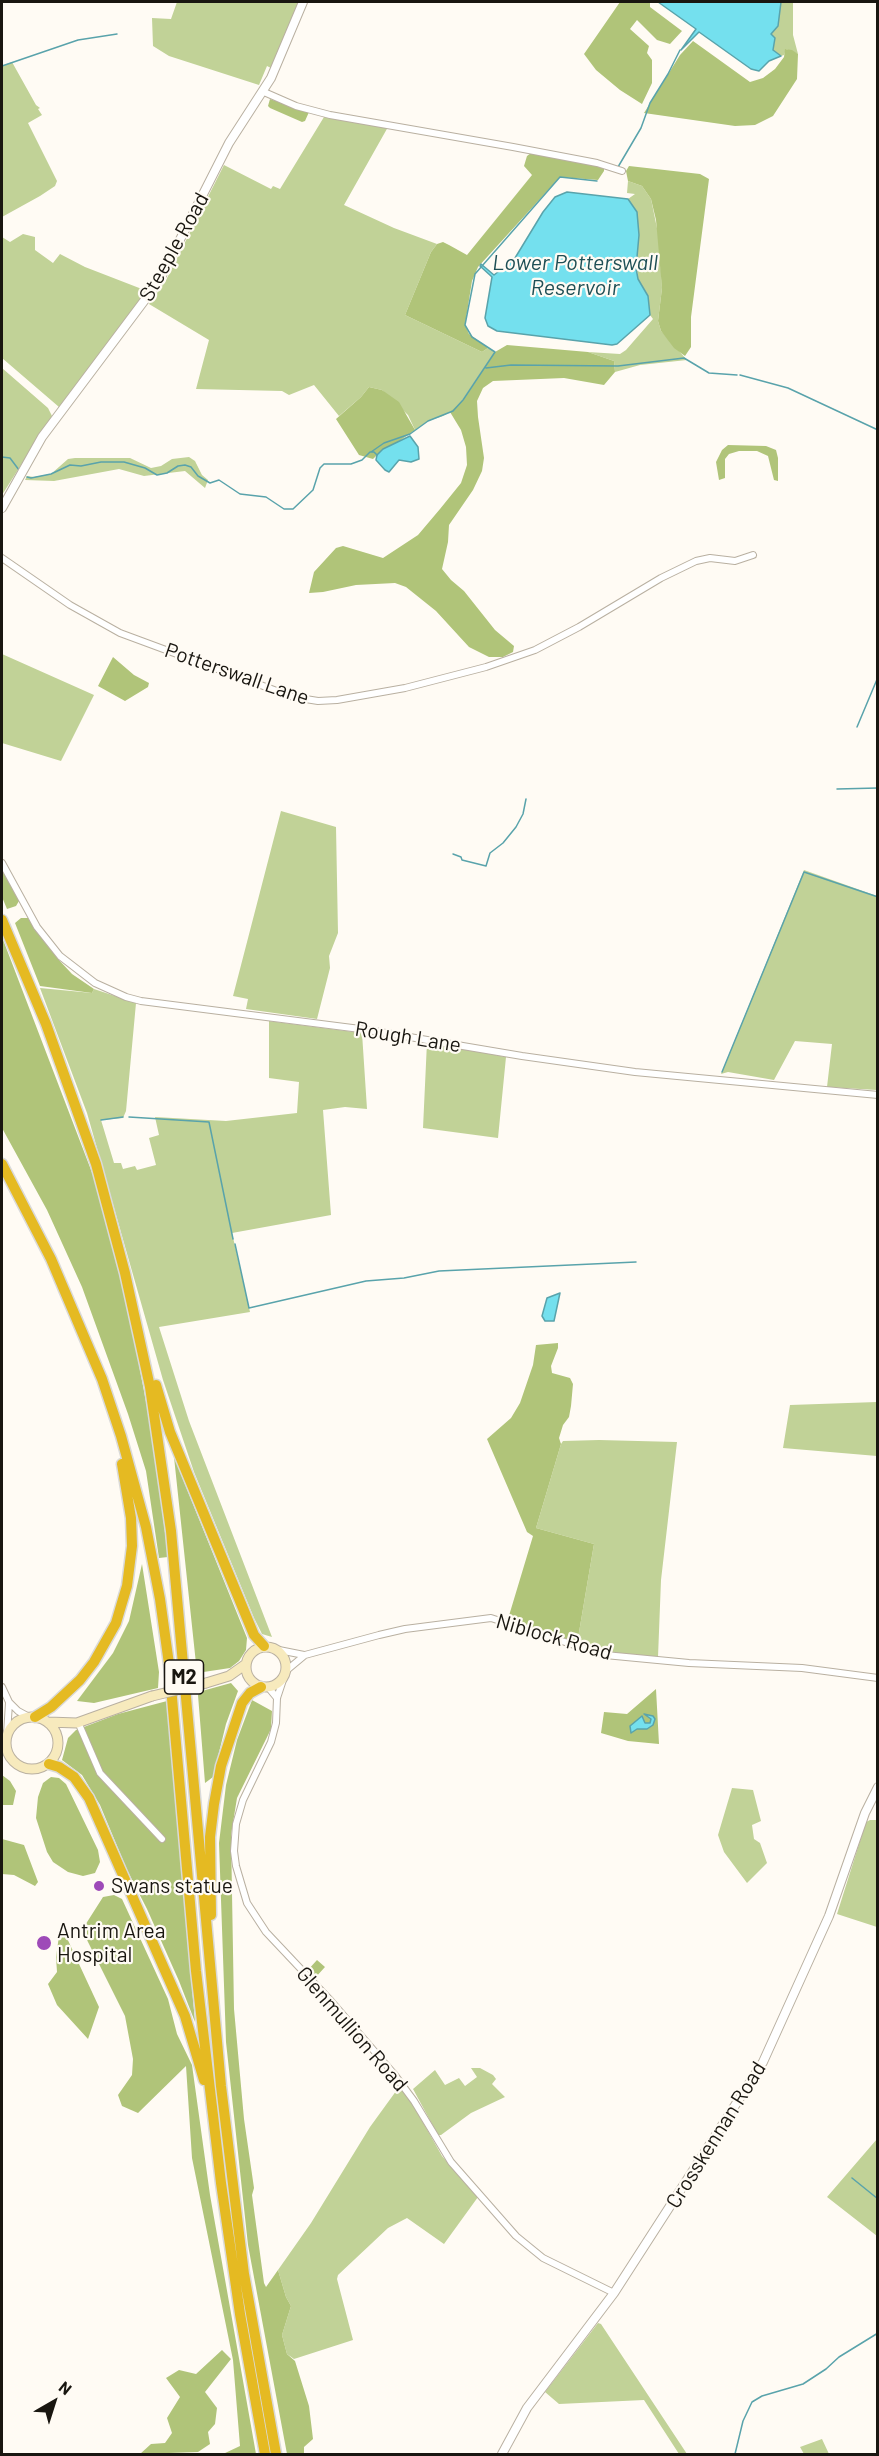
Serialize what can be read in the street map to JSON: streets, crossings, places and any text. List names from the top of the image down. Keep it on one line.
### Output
{"streets":{"highway":["M2"],"street":["Steeple Road","Potterswall Lane","Rough Lane","Niblock Road","Glenmullion Road","Crosskennan Road"]},"crossings":[["Niblock Road","Glenmullion Road"],["Glenmullion Road","Crosskennan Road"]],"water":["Lower Potterswall Reservoir"],"places":["Swans statue","Antrim Area Hospital"],"north":"top right"}
